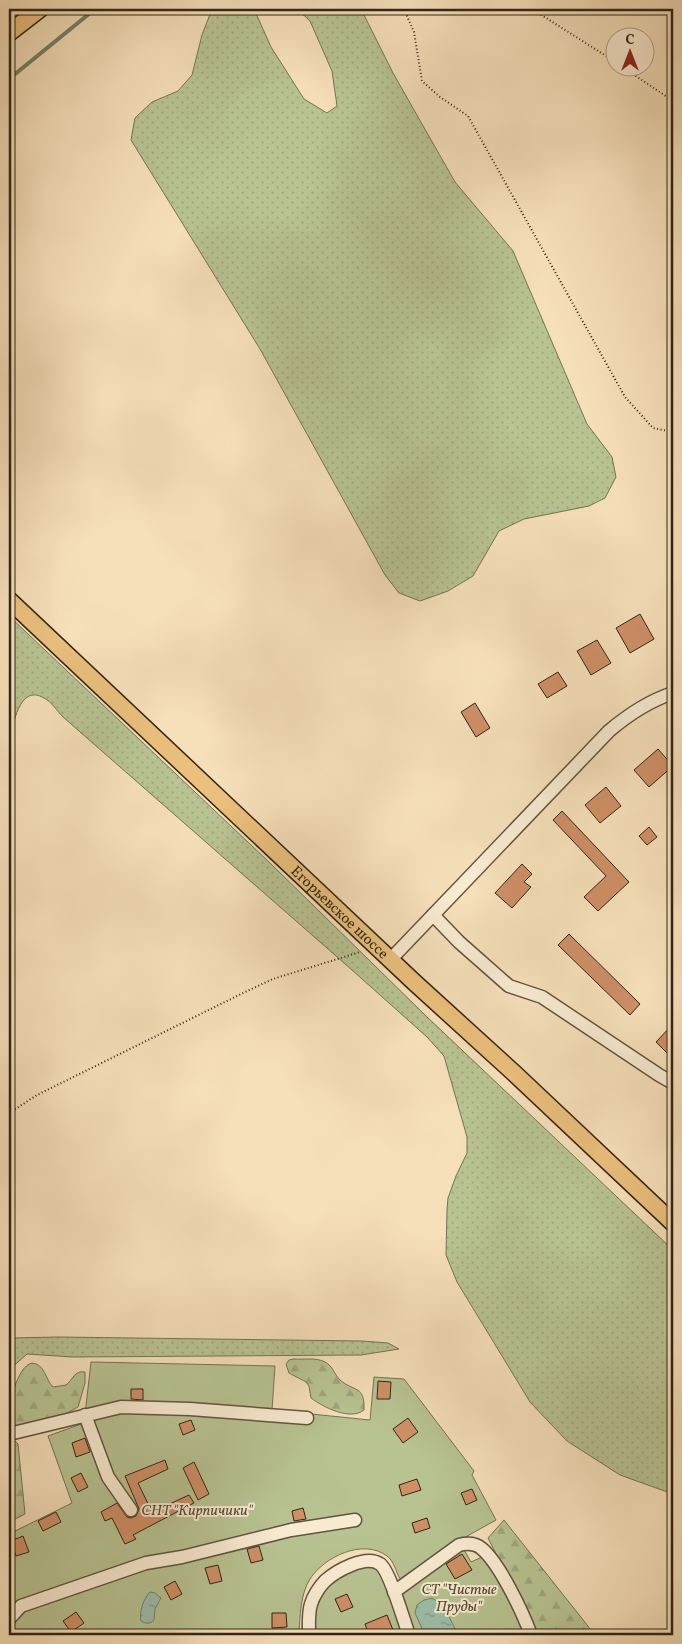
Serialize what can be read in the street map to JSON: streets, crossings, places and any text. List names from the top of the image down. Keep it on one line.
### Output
{"streets":{"main road":["Егорьевское шоссе"]},"parks":["СНТ \"Кирпичики\"","СТ \"Чистые Пруды\""],"north":"top"}
